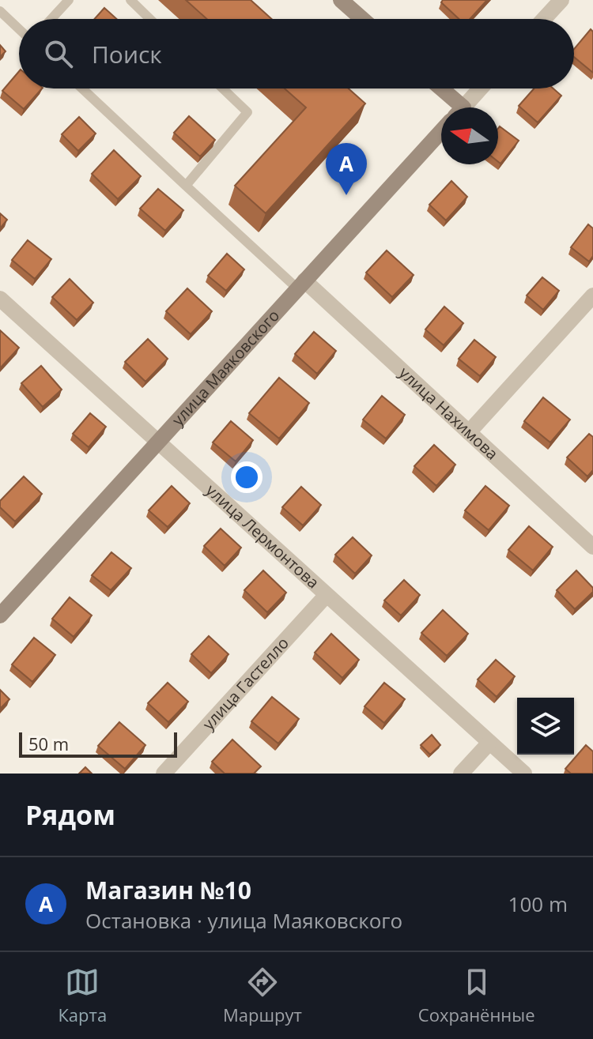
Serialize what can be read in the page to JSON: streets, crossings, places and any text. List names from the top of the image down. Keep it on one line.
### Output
{"streets":{"street":["улица Маяковского","улица Нахимова","улица Лермонтова","улица Гастелло"]},"crossings":[["улица Маяковского","улица Нахимова"],["улица Маяковского","улица Лермонтова"],["улица Лермонтова","улица Гастелло"]],"scale_bar":"50 m","north":"left","page":{"search":"Поиск","pins":"A","scale":"50 m","heading":"Рядом","list":[{"mark":"A","name":"Магазин №10","note":"Остановка · улица Маяковского","value":"100 m"}],"nav":["Карта","Маршрут","Сохранённые"]}}
